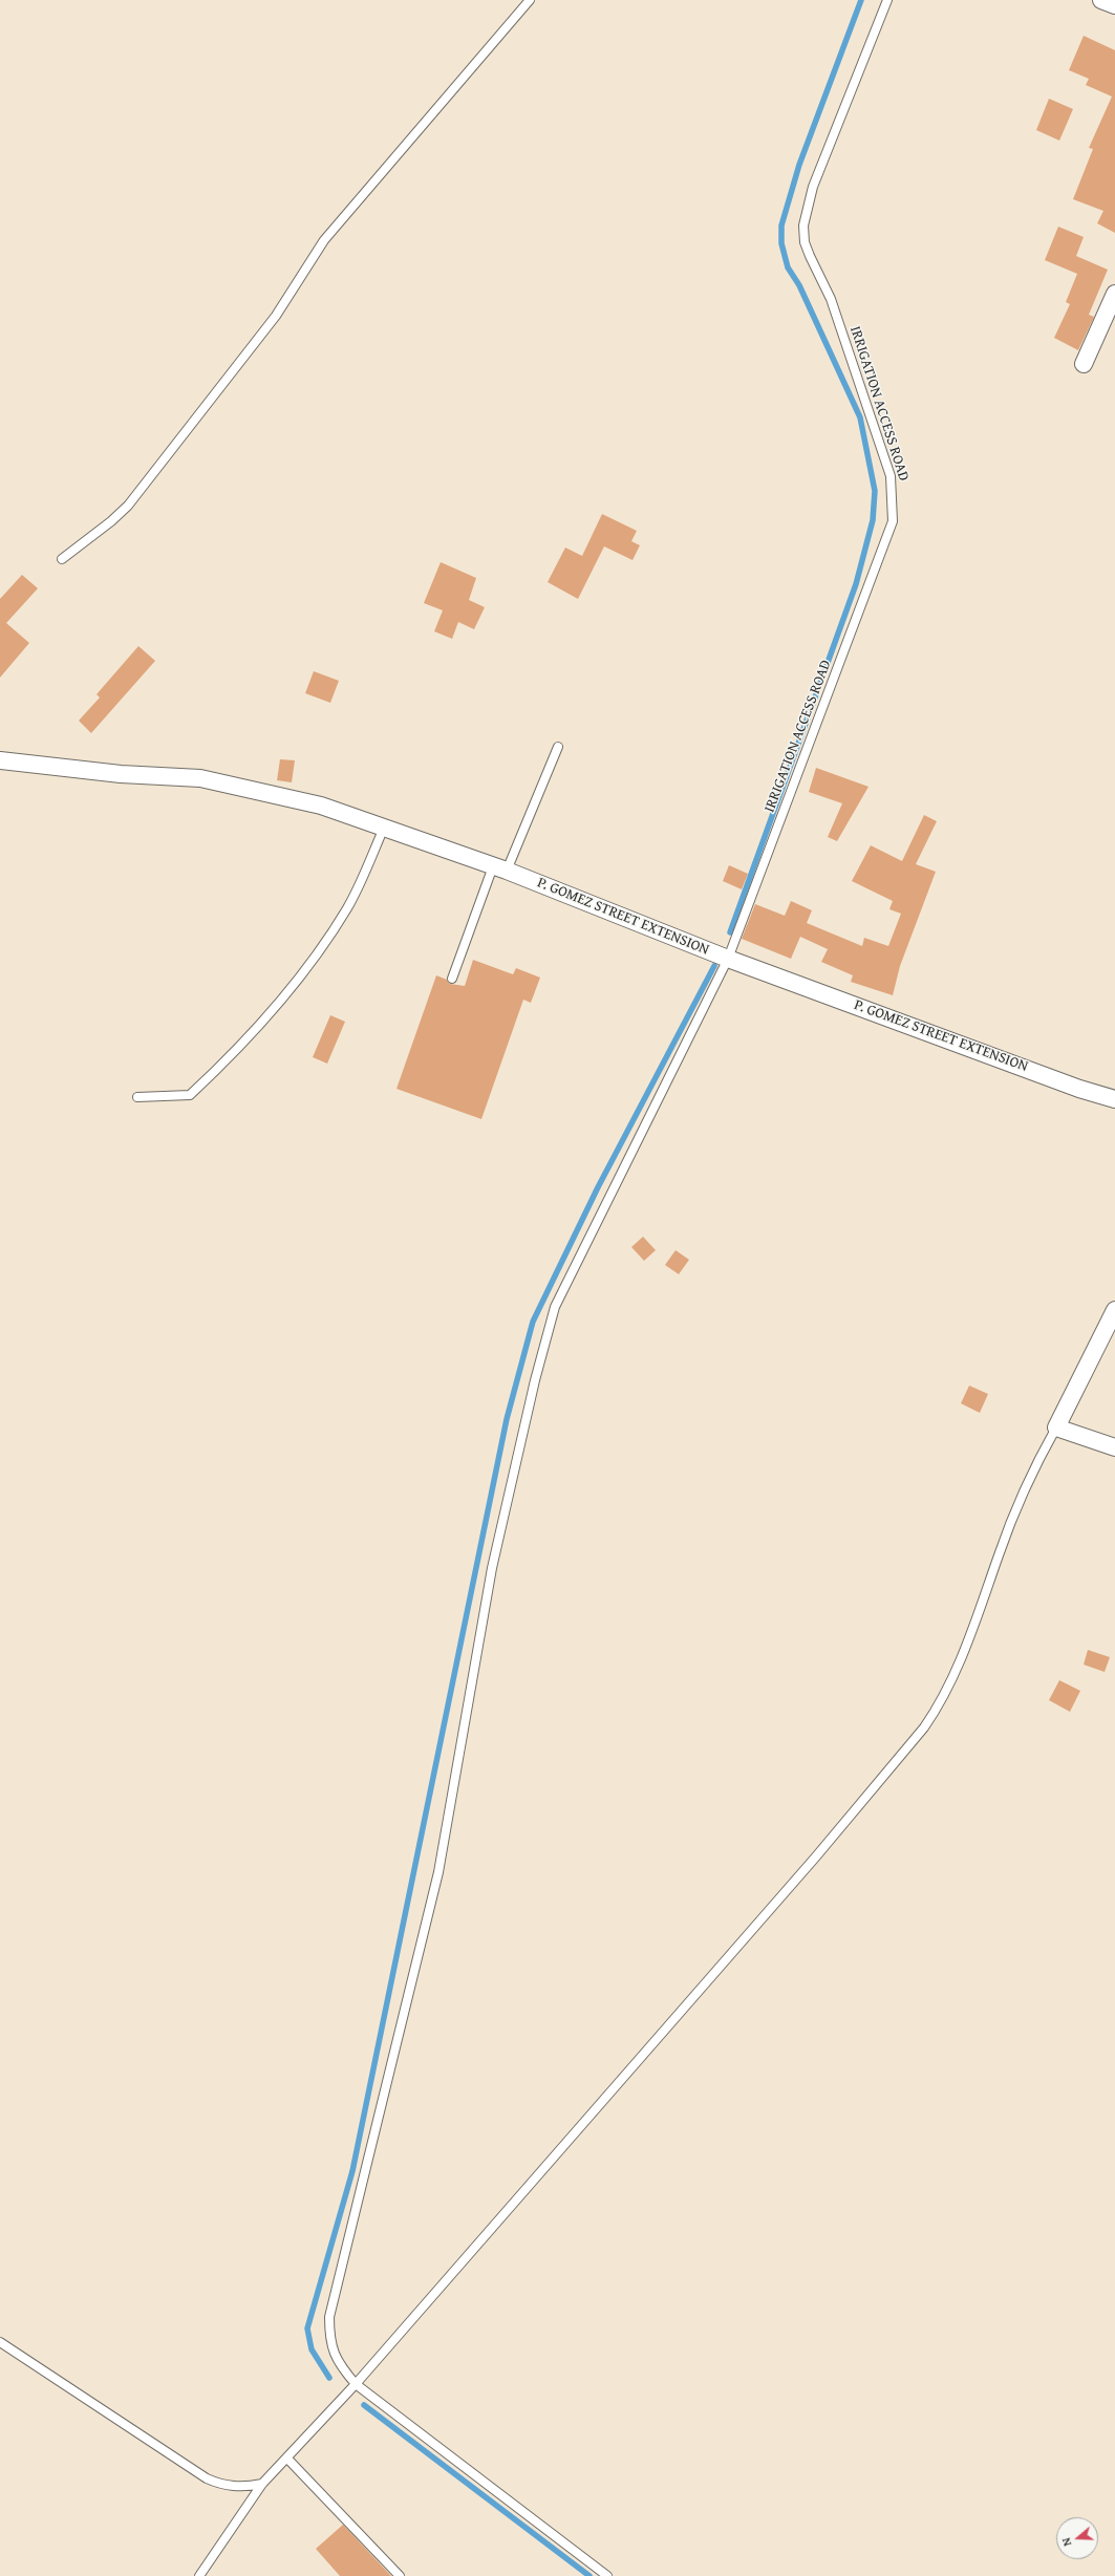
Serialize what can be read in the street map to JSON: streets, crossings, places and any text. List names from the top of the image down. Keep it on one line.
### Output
{"streets":{"street":["P. GOMEZ STREET EXTENSION"],"lane":["IRRIGATION ACCESS ROAD"]},"crossings":[["IRRIGATION ACCESS ROAD","P. GOMEZ STREET EXTENSION"]],"north":"left"}
